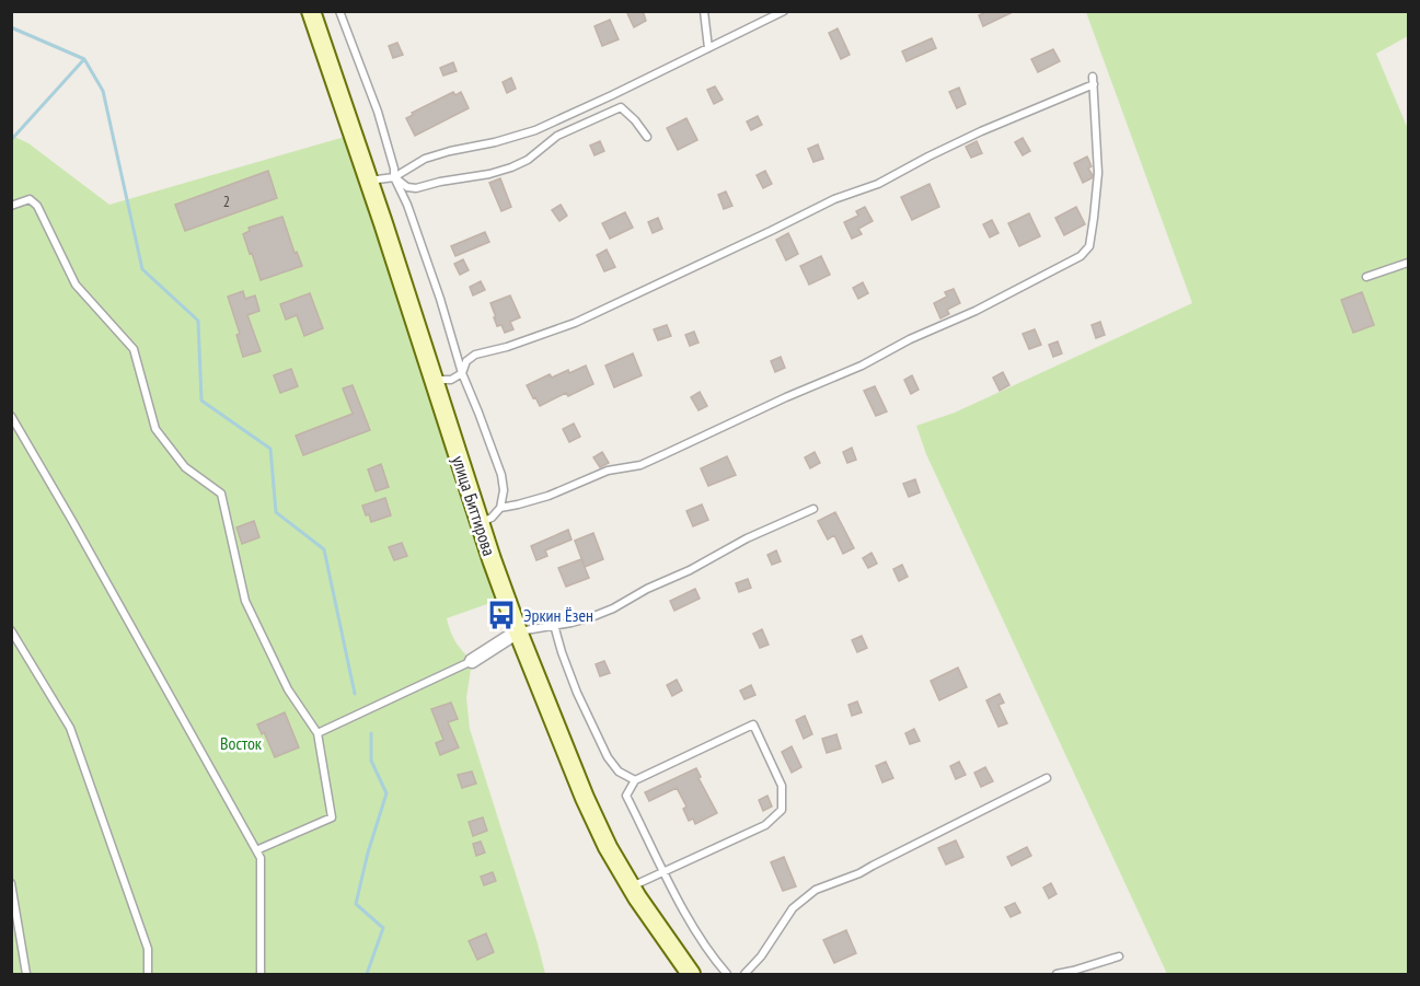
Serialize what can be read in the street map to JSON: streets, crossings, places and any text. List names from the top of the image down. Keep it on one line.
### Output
{"streets":{"street":["улица Биттирова"]},"parks":["Восток"],"places":{"bus stop":["Эркин Ёзен"]},"house_numbers":["2"]}
